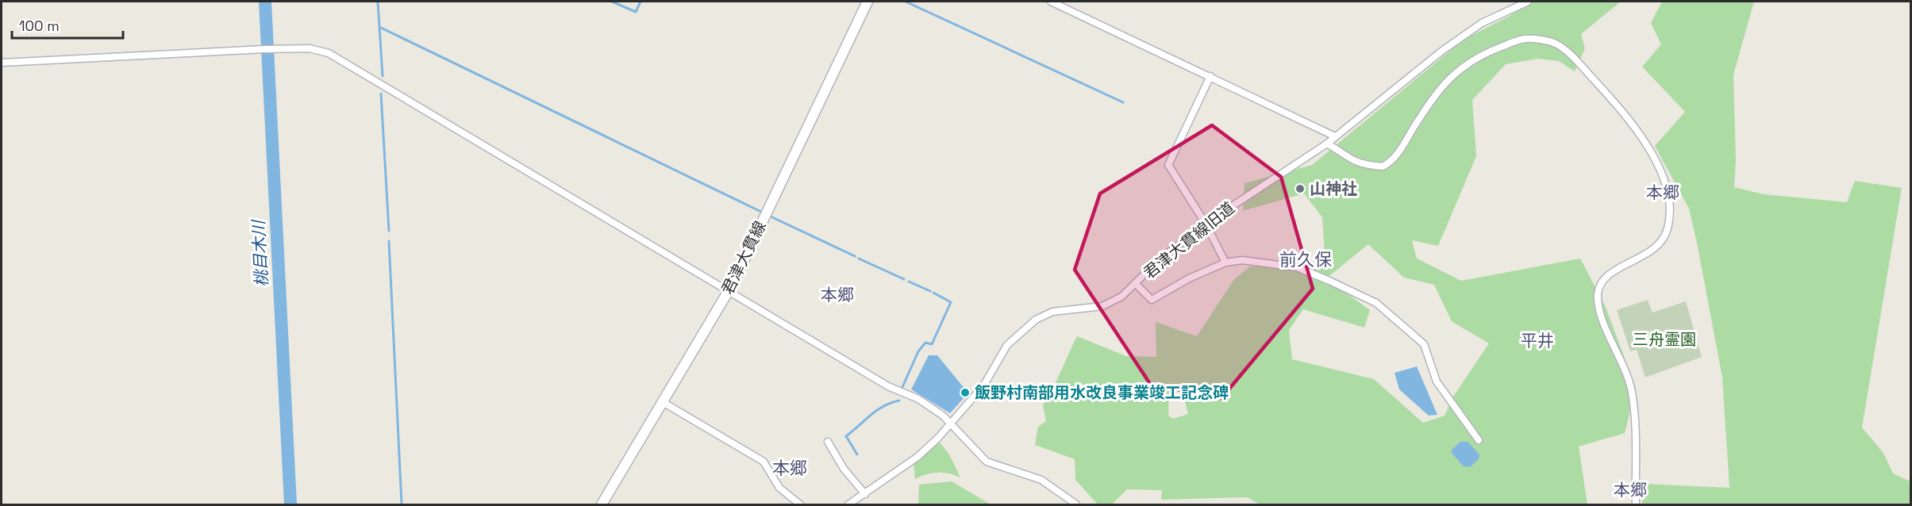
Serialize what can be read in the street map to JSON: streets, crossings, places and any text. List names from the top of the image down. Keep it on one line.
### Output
{"streets":{"main road":["君津大貫線"],"street":["君津大貫線旧道"]},"districts":["本郷","前久保","本郷","平井","本郷","本郷"],"water":["桃目木川"],"parks":["三舟霊園"],"places":["山神社","飯野村南部用水改良事業竣工記念碑"],"scale_bar":"100 m"}
